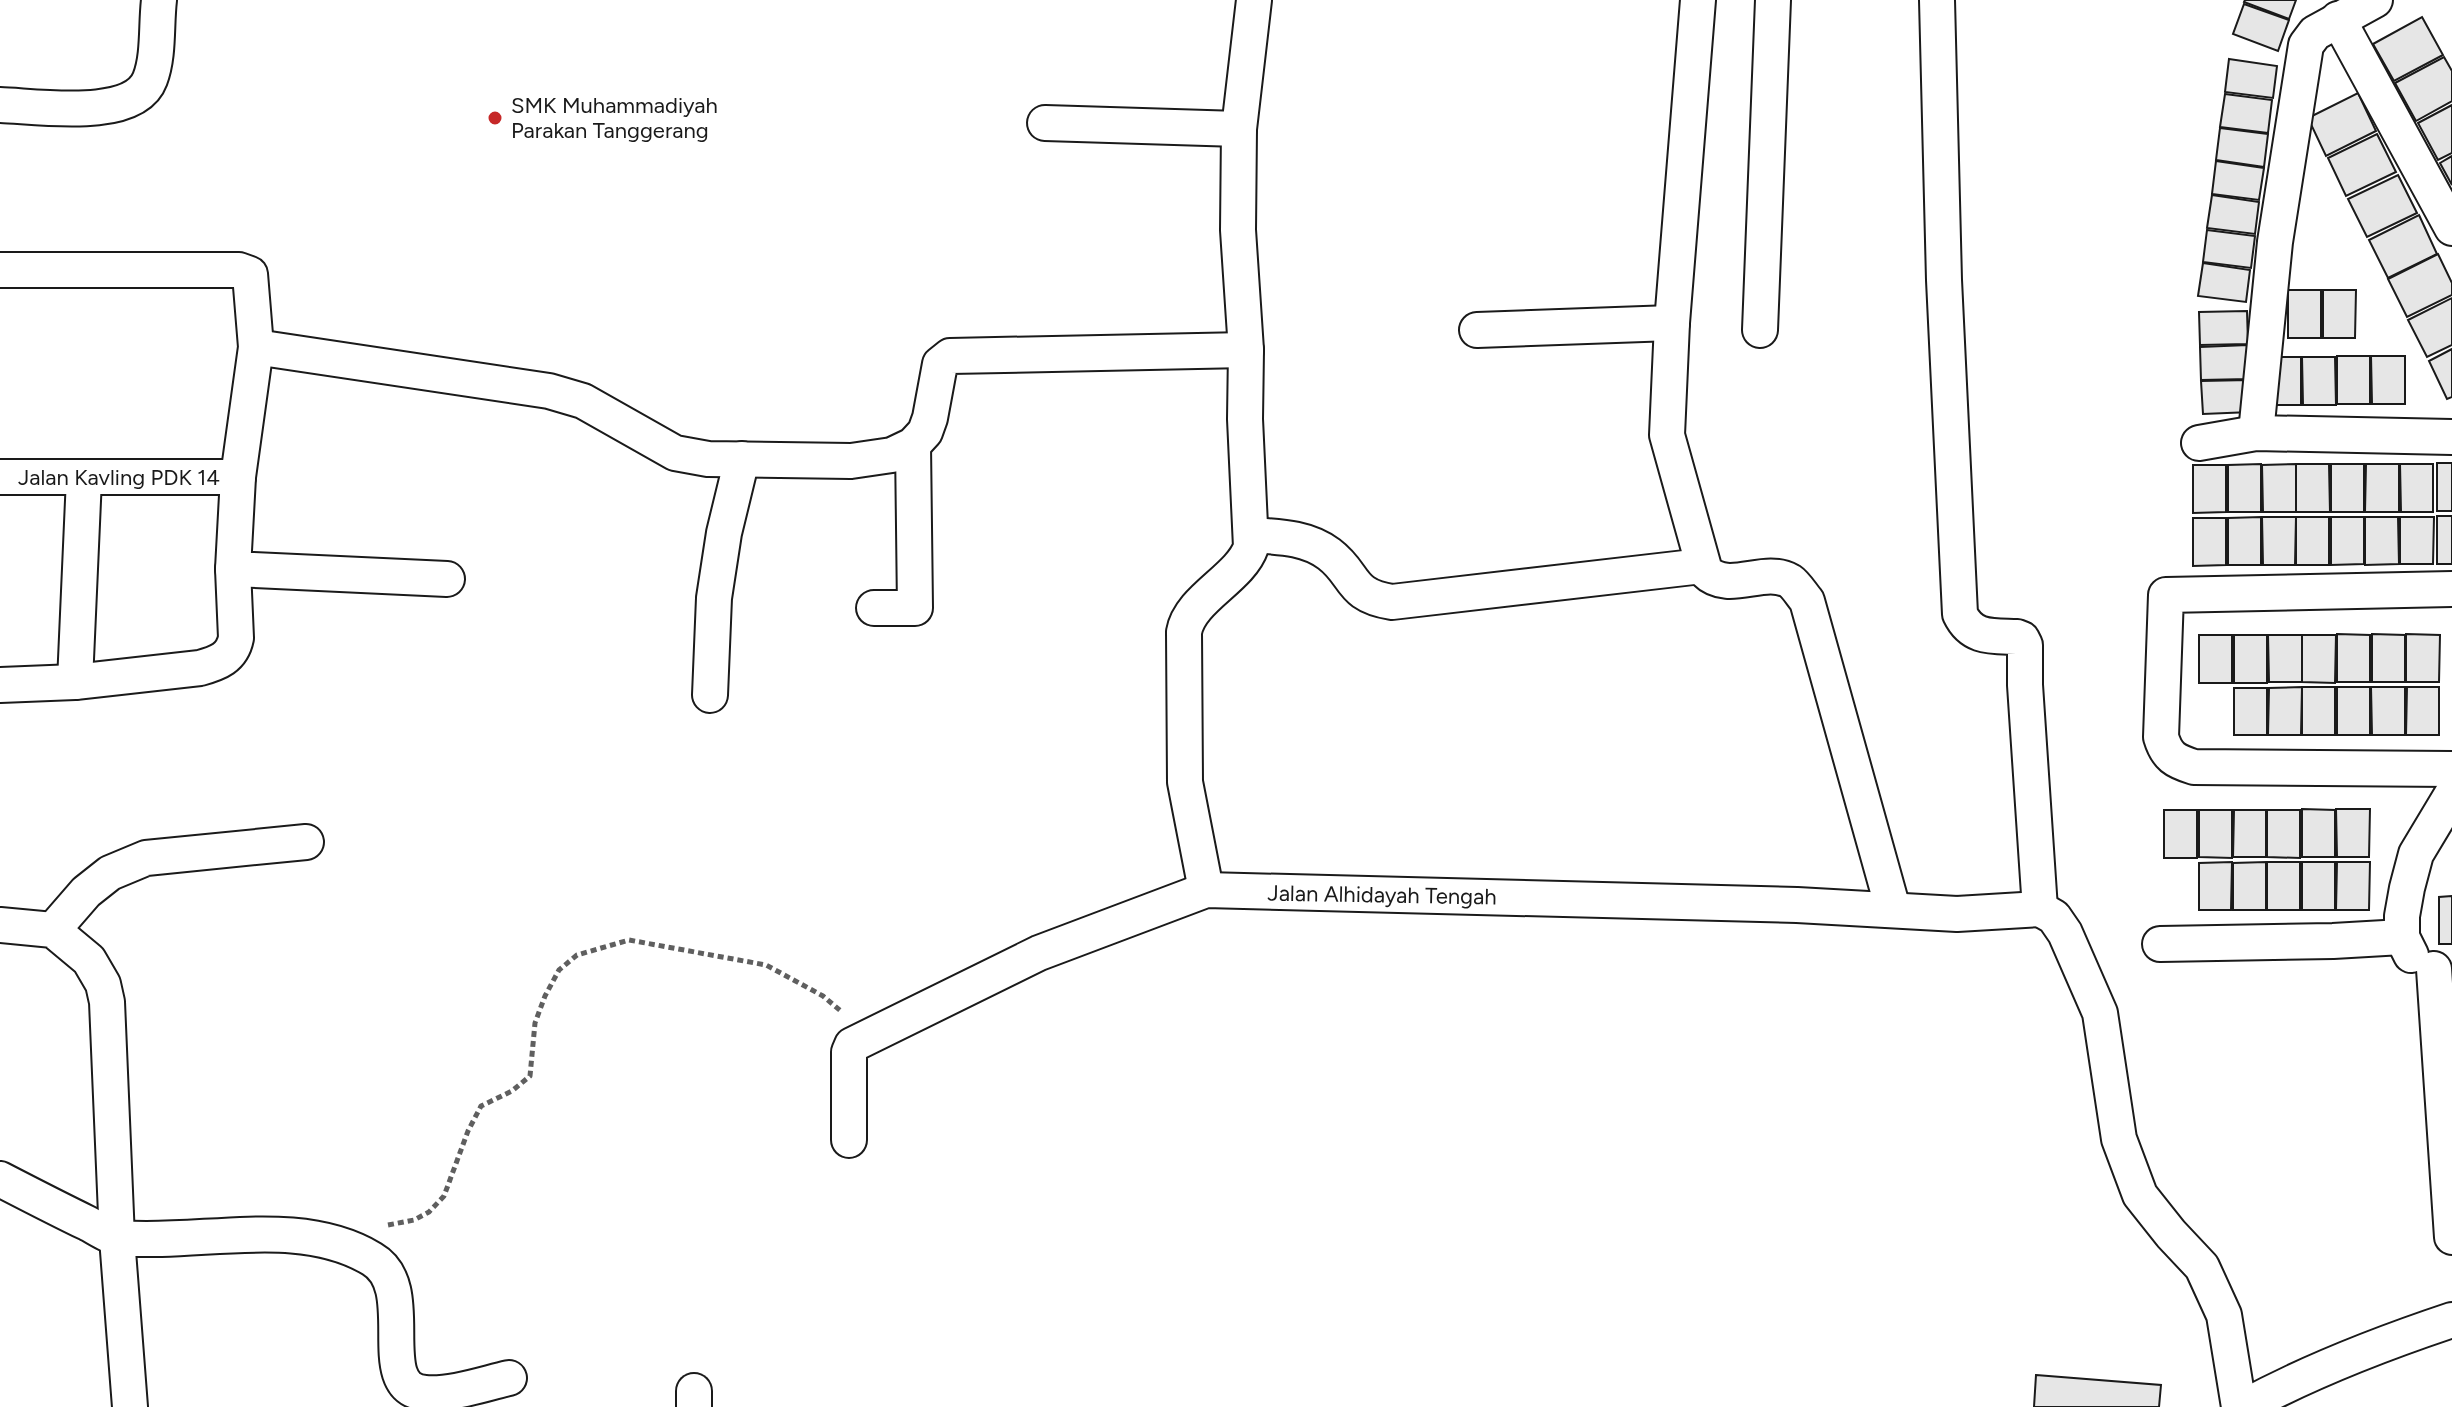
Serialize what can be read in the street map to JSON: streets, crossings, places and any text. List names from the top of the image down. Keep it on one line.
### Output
{"streets":{"street":["Jalan Kavling PDK 14","Jalan Alhidayah Tengah"]},"places":["SMK Muhammadiyah Parakan Tanggerang"]}
